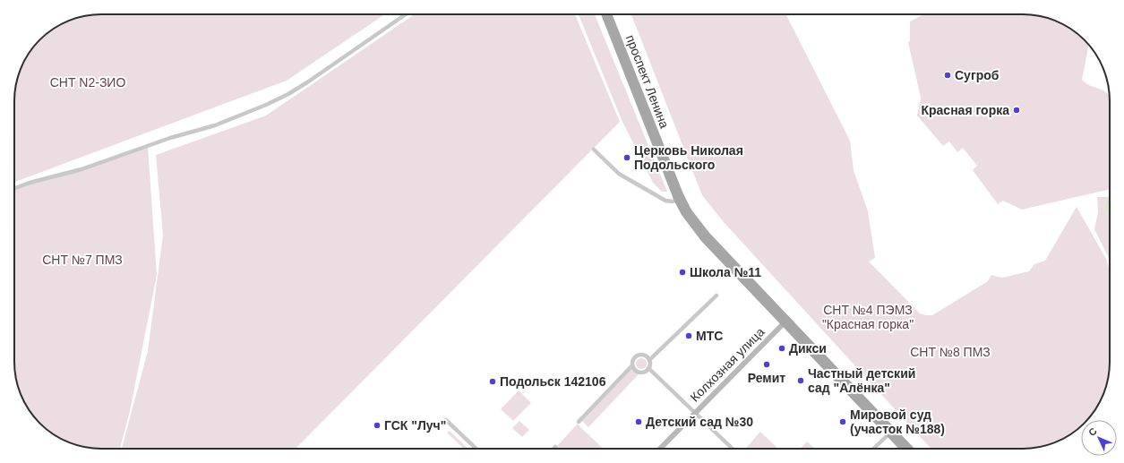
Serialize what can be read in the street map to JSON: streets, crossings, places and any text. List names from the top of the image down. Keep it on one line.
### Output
{"streets":{"main road":["проспект Ленина"],"street":["Колхозная улица"]},"crossings":[["проспект Ленина","Колхозная улица"]],"parks":["СНТ N2-ЗИО","СНТ №7 ПМЗ","СНТ №4 ПЭМЗ \"Красная горка\"","СНТ №8 ПМЗ"],"places":["Сугроб","Красная горка","Церковь Николая Подольского","Школа №11","МТС","Дикси","Ремит","Частный детский сад \"Алёнка\"","Подольск 142106","Детский сад №30","Мировой суд (участок №188)","ГСК \"Луч\""],"north":"top left"}
